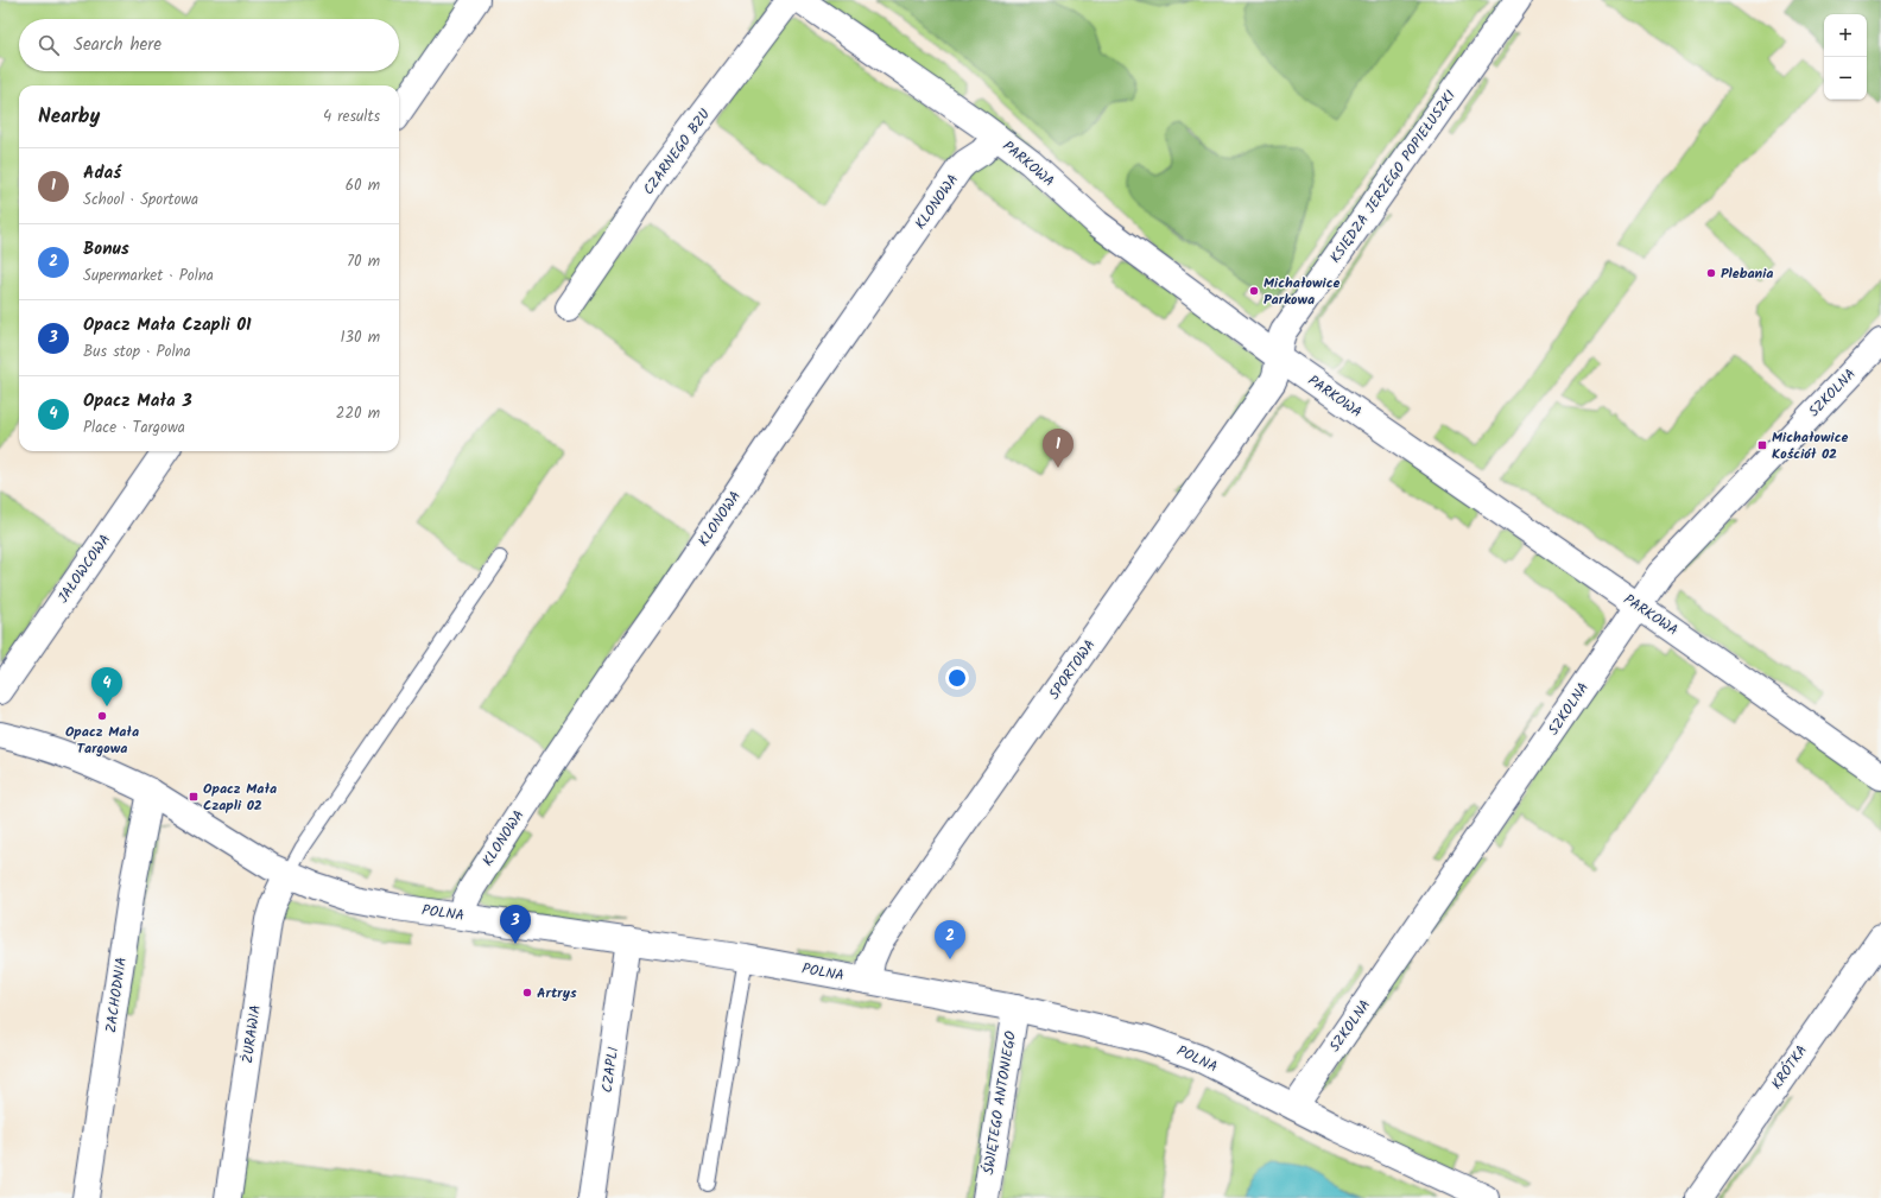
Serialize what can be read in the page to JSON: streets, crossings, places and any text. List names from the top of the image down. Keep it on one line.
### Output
{"streets":{"street":["CZARNEGO BZU","PARKOWA","KSIĘDZA JERZEGO POPIEŁUSZKI","KLONOWA","SZKOLNA","JAŁOWCOWA","SPORTOWA","POLNA","ZACHODNIA","ŻURAWIA","KRÓTKA","CZAPLI","ŚWIĘTEGO ANTONIEGO"]},"crossings":[["PARKOWA","KSIĘDZA JERZEGO POPIEŁUSZKI"],["PARKOWA","KLONOWA"],["PARKOWA","SZKOLNA"],["PARKOWA","SPORTOWA"],["KSIĘDZA JERZEGO POPIEŁUSZKI","SPORTOWA"],["KLONOWA","POLNA"],["SZKOLNA","POLNA"],["SPORTOWA","POLNA"],["POLNA","ZACHODNIA"],["POLNA","ŻURAWIA"],["POLNA","CZAPLI"],["POLNA","ŚWIĘTEGO ANTONIEGO"]],"places":{"other":["Plebania","Michałowice Parkowa","Opacz Mała Targowa","Artrys"],"transit":["Michałowice Kościół 02","Opacz Mała Czapli 02"]},"page":{"map_buttons":["+","−"],"search":"Search here","heading":["Nearby","4 results"],"list":[{"mark":"1","name":"Adaś","note":"School · Sportowa","value":"60 m"},{"mark":"2","name":"Bonus","note":"Supermarket · Polna","value":"70 m"},{"mark":"3","name":"Opacz Mała Czapli 01","note":"Bus stop · Polna","value":"130 m"},{"mark":"4","name":"Opacz Mała 3","note":"Place · Targowa","value":"220 m"}],"pins":["1","4","3","2"]}}
